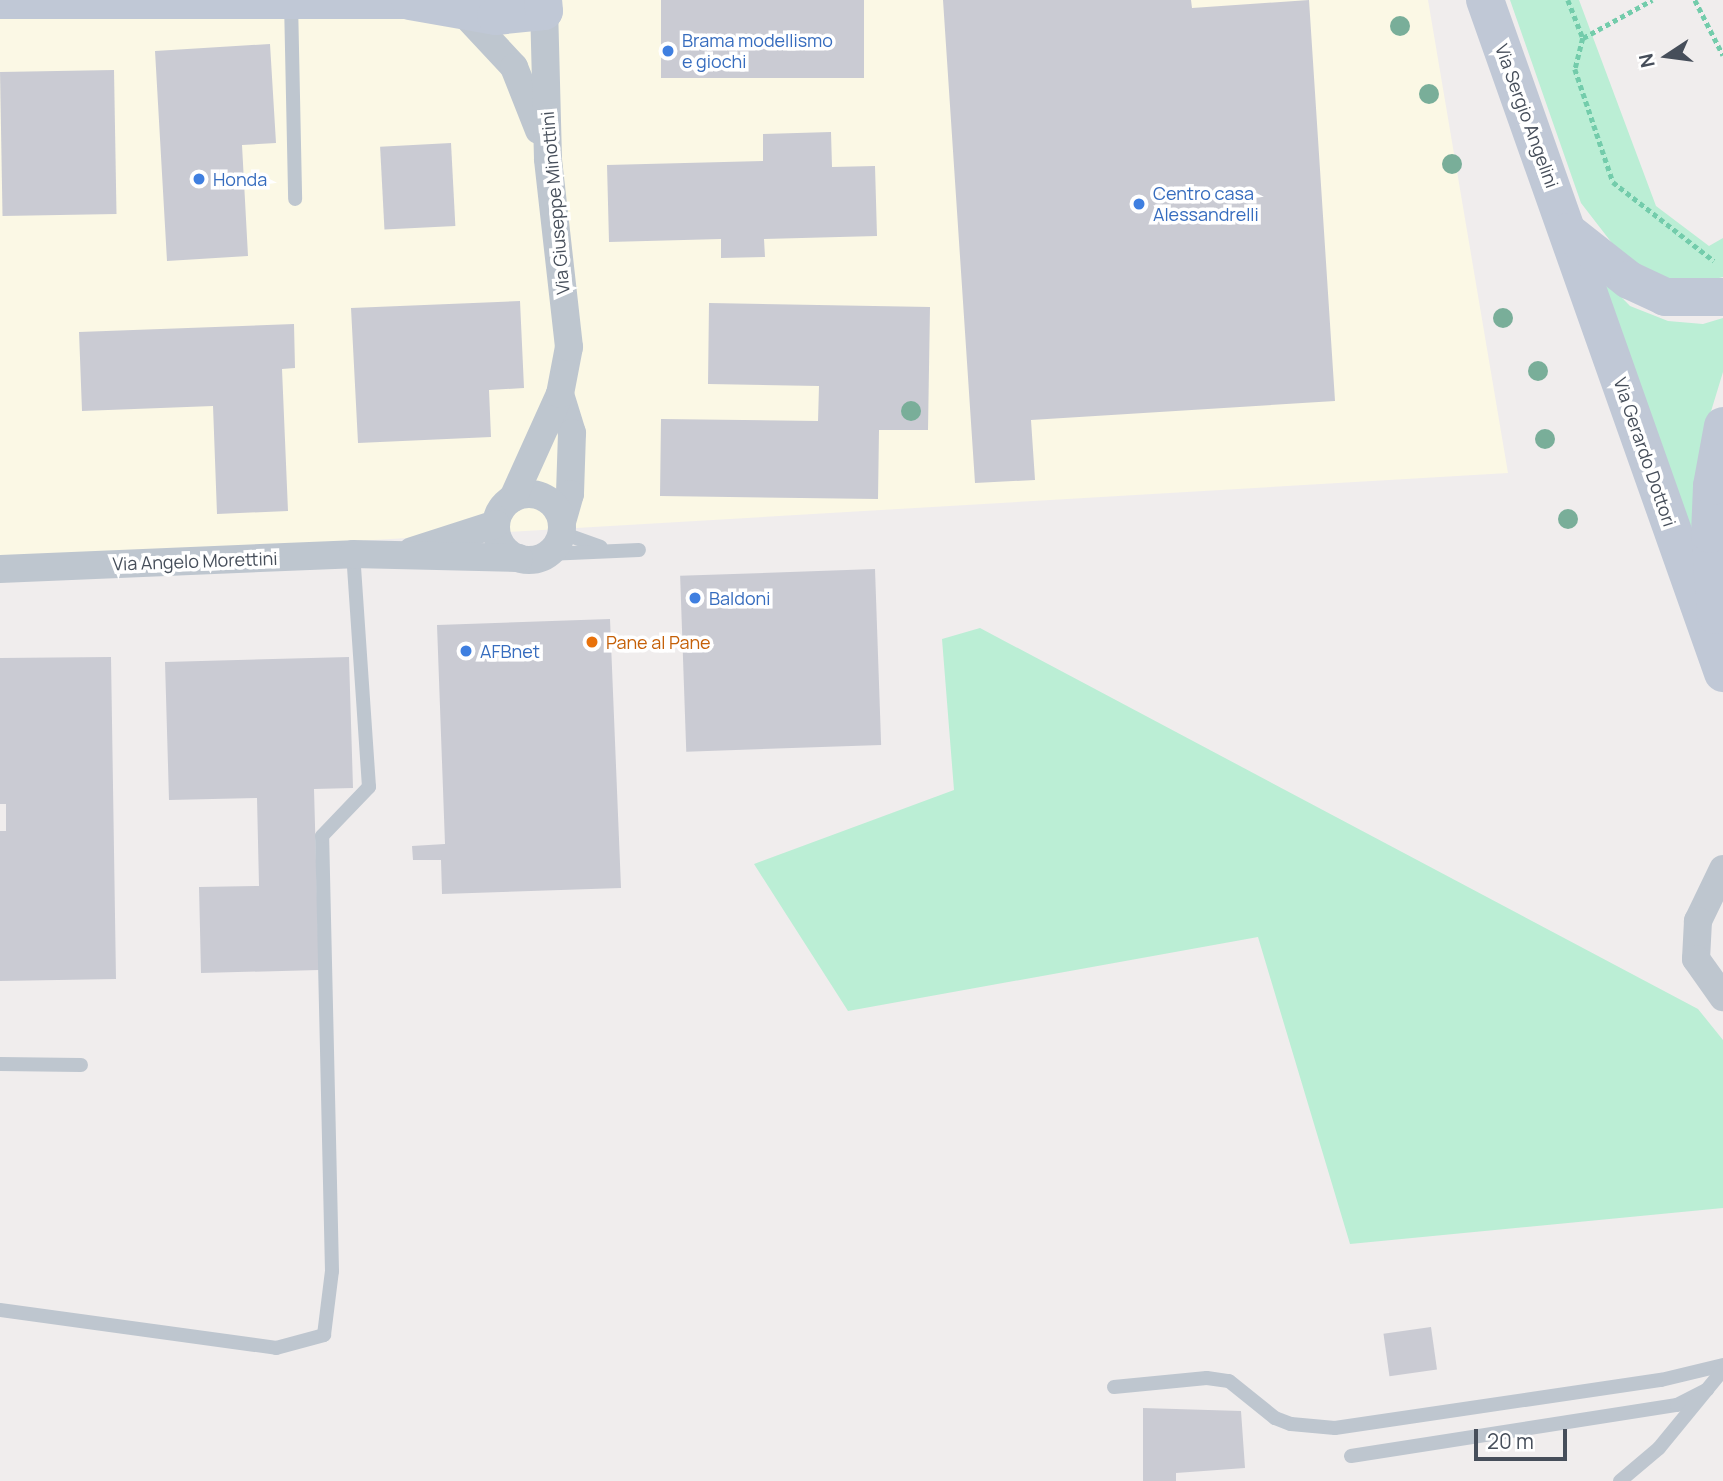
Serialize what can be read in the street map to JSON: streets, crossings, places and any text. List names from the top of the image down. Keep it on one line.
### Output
{"streets":{"main road":["Via Sergio Angelini","Via Gerardo Dottori"],"street":["Via Giuseppe Minottini","Via Angelo Morettini"]},"crossings":[["Via Sergio Angelini","Via Gerardo Dottori"],["Via Giuseppe Minottini","Via Angelo Morettini"]],"places":["Brama modellismo e giochi","Honda","Centro casa Alessandrelli","Baldoni","Pane al Pane","AFBnet"],"scale_bar":"20 m","north":"left"}
